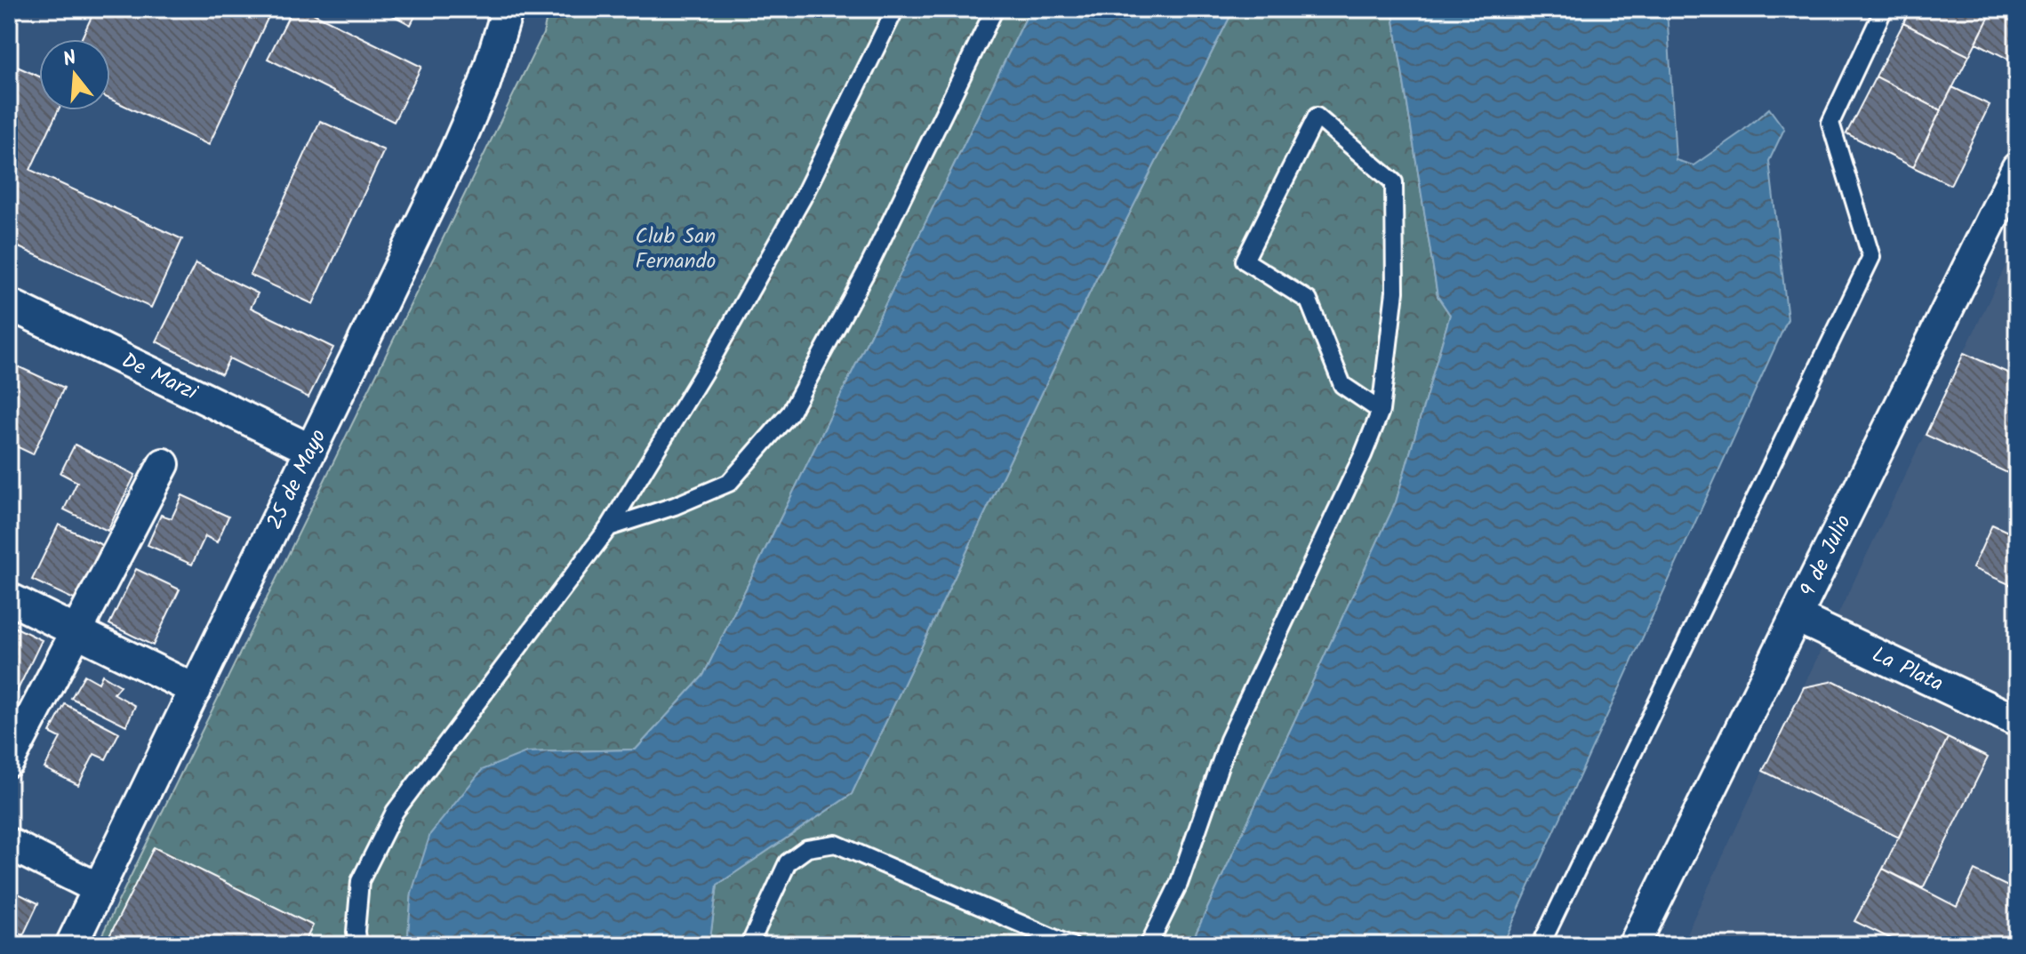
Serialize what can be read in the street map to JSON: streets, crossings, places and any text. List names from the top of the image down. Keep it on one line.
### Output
{"streets":{"street":["De Marzi","25 de Mayo","9 de Julio","La Plata"]},"crossings":[["De Marzi","25 de Mayo"],["9 de Julio","La Plata"]],"parks":["Club San Fernando"],"north":"top"}
